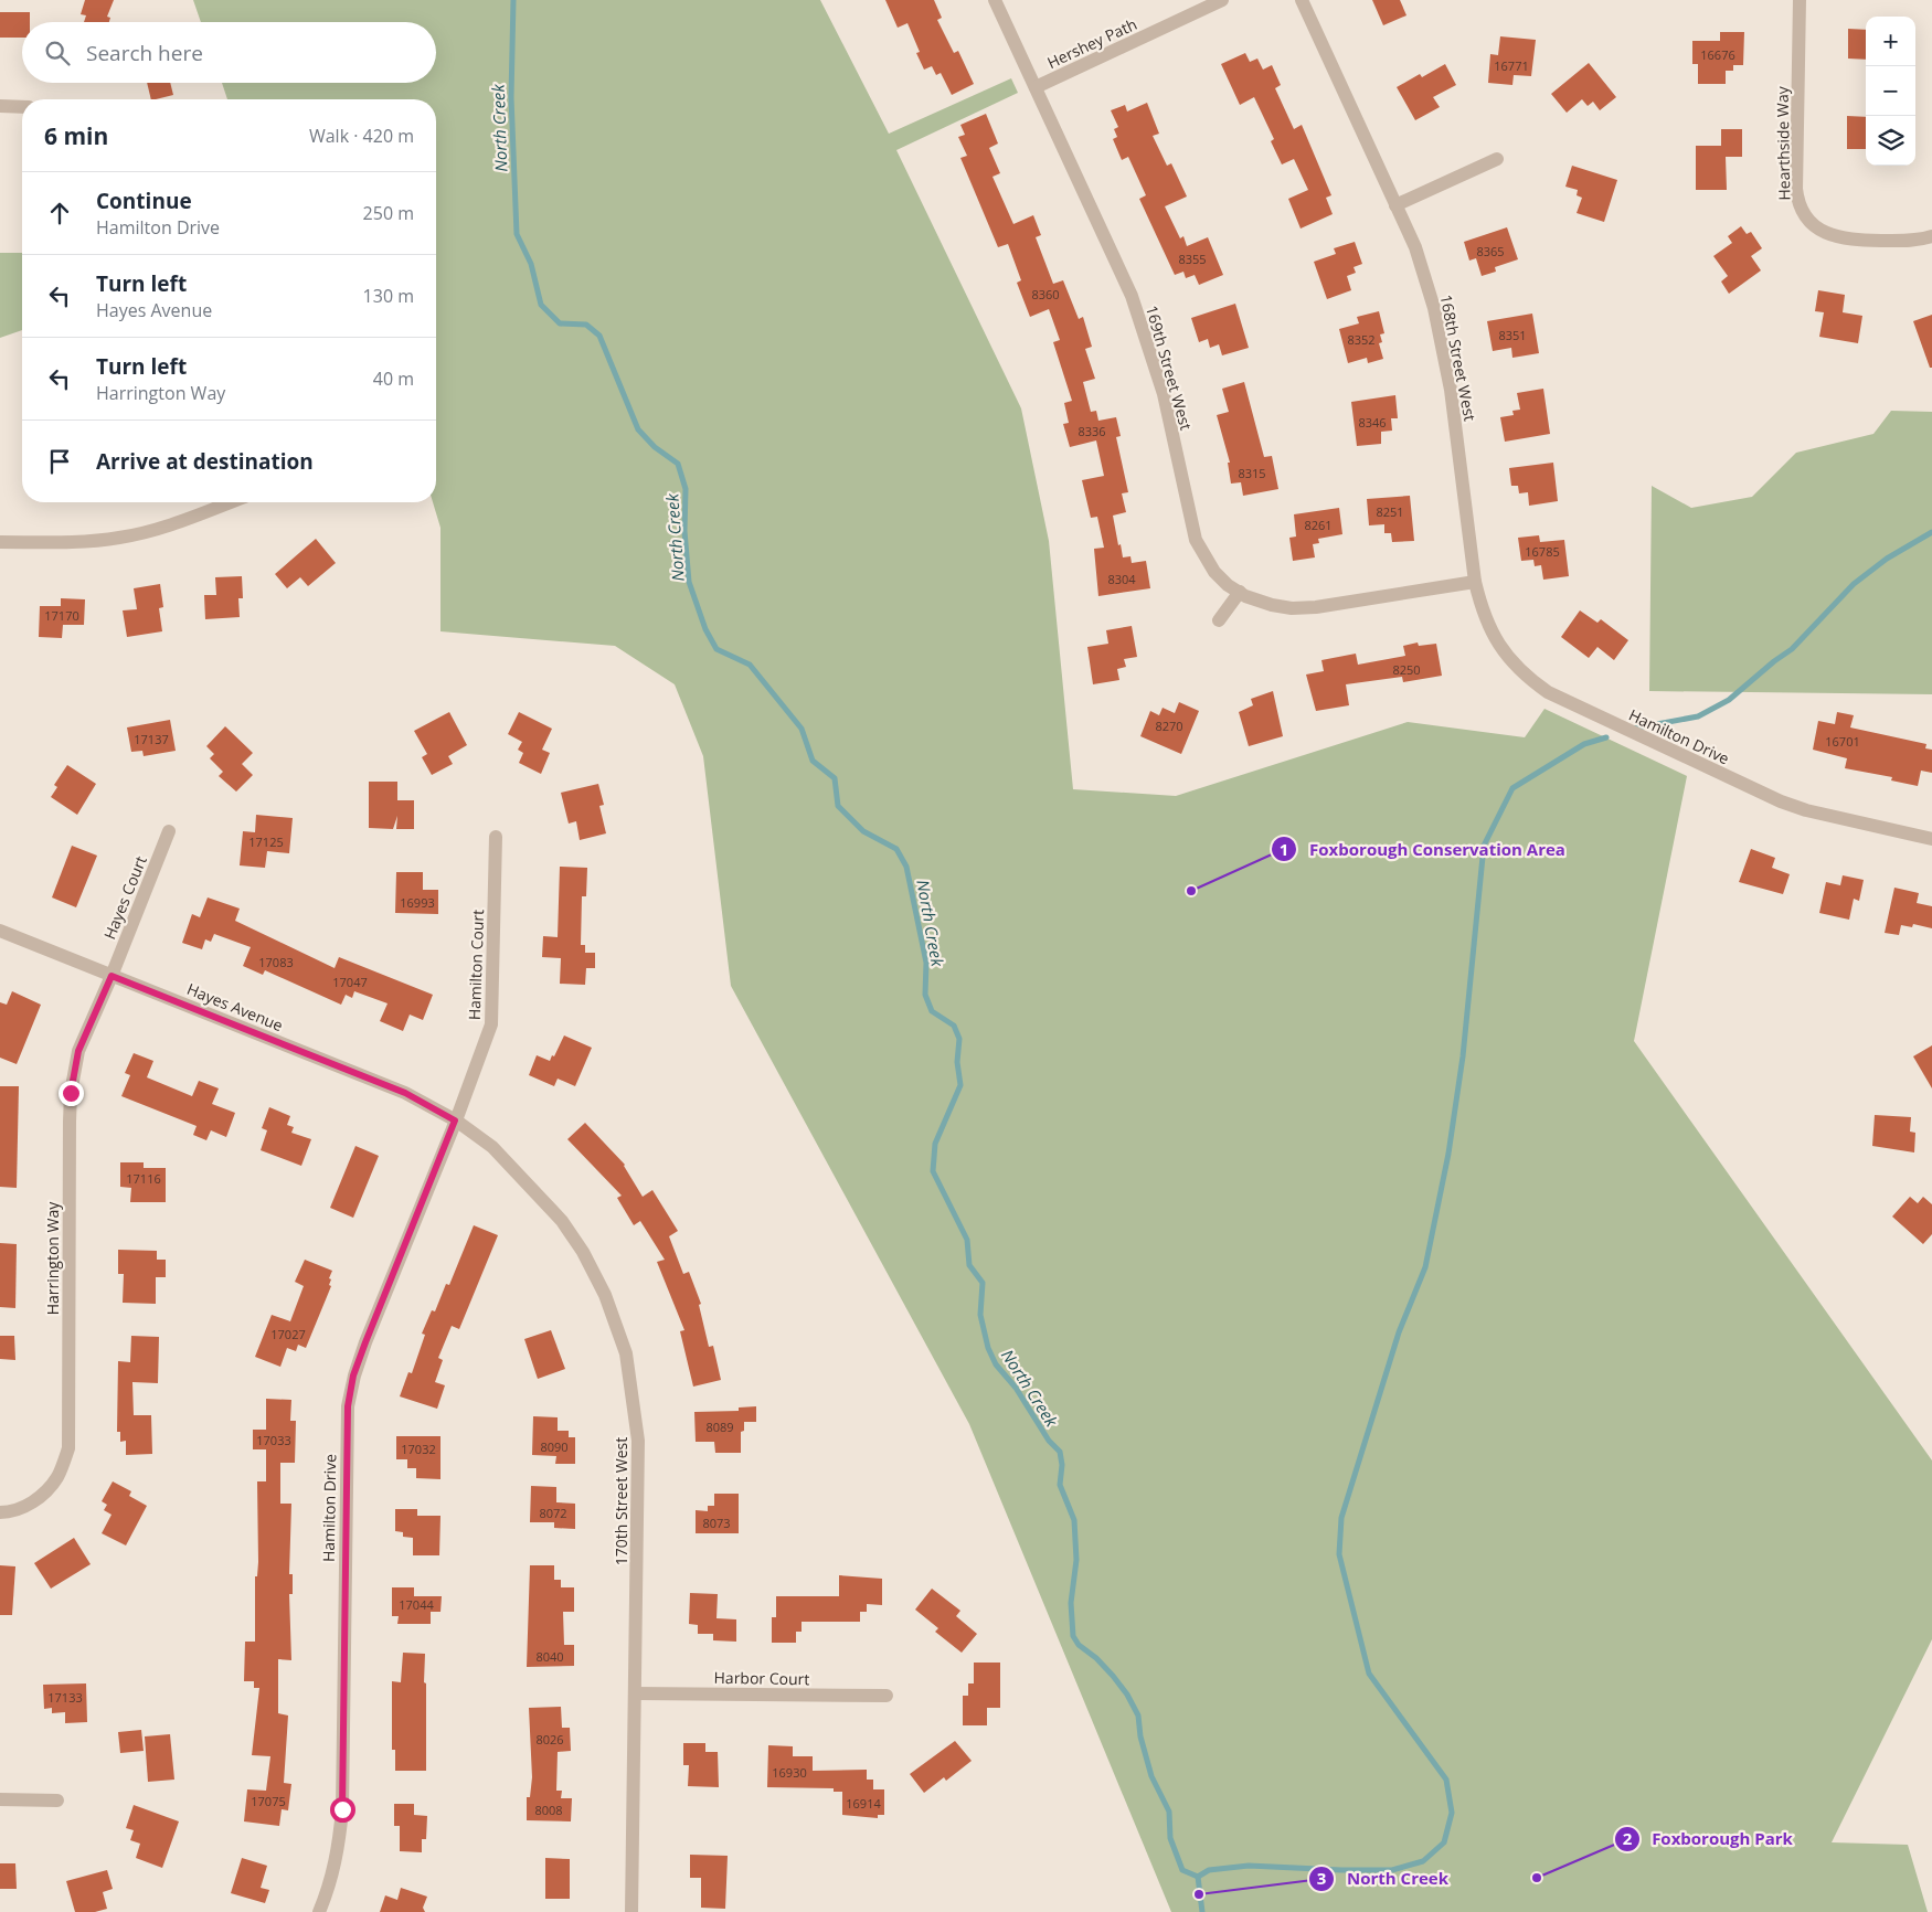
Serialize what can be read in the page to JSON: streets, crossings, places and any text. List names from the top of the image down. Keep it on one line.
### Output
{"streets":{"street":["Hershey Path","Hearthside Way","168th Street West","169th Street West","Hamilton Drive","Hayes Court","Hamilton Court","Hayes Avenue","Harrington Way","170th Street West","Harbor Court"]},"crossings":[["Hershey Path","169th Street West"],["168th Street West","169th Street West"],["168th Street West","Hamilton Drive"],["169th Street West","Hamilton Drive"],["Hamilton Drive","Hamilton Court"],["Hamilton Drive","Hayes Avenue"],["Hamilton Drive","170th Street West"],["Hayes Court","Hayes Avenue"],["Hayes Court","Harrington Way"],["Hamilton Court","Hayes Avenue"],["Hamilton Court","170th Street West"],["Hayes Avenue","Harrington Way"],["Hayes Avenue","170th Street West"],["170th Street West","Harbor Court"]],"water":["North Creek"],"places":["Foxborough Conservation Area","Foxborough Park","North Creek"],"house_numbers":["16676","16771","8365","8355","8360","8351","8352","8346","8336","8315","8251","8261","16785","8304","17170","8250","8270","17137","16701","17125","16993","17083","17047","17116","17027","8089","17033","8090","17032","8072","8073","17044","8040","17133","8026","16930","17075","16914","8008"],"page":{"map_buttons":["+","−"],"search":"Search here","heading":["6 min","Walk · 420 m"],"list":[["Continue","Hamilton Drive","250 m"],["Turn left","Hayes Avenue","130 m"],["Turn left","Harrington Way","40 m"],"Arrive at destination"]}}
